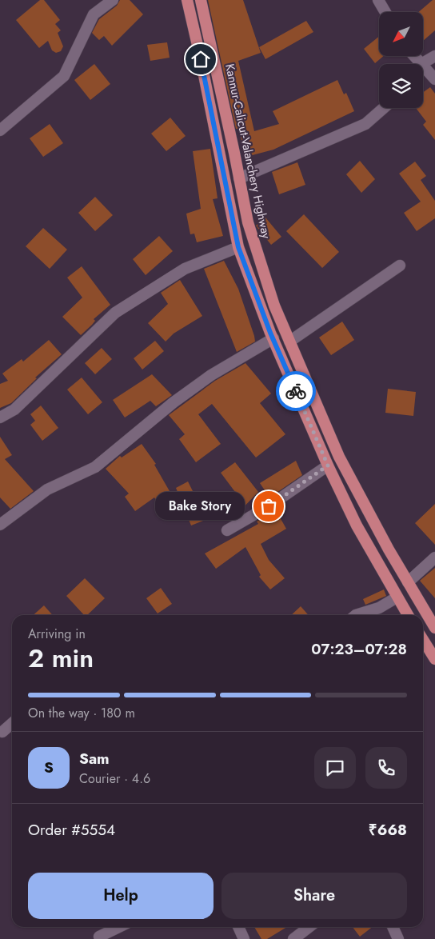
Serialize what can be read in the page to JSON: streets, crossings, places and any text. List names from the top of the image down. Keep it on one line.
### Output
{"streets":{"highway":["Kannur-Calicut-Valanchery Highway"]},"places":["Bake Story"],"north":"bottom left","page":{"bubble":"Bake Story","heading":["2 min","Arriving in","07:23–07:28"],"panel":["Sam","Courier · 4.6","Order #5554","₹668"],"bar":"On the way · 180 m","round":"S","buttons":["Help","Share"]}}
